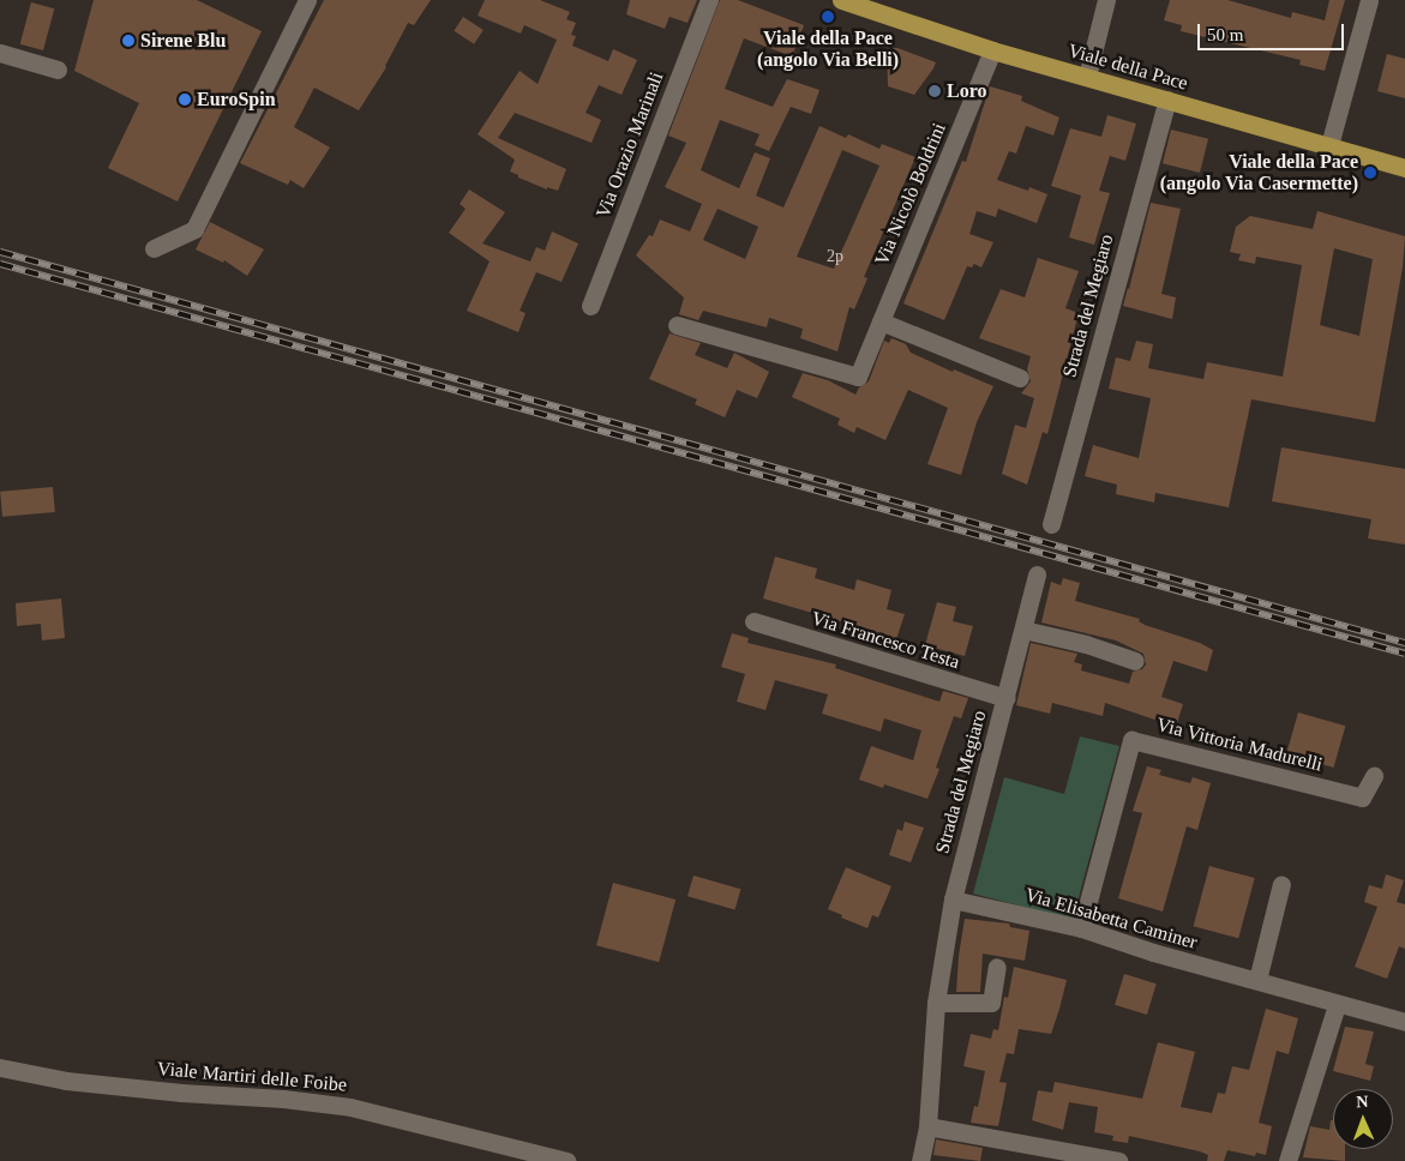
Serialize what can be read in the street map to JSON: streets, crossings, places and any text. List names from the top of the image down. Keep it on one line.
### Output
{"streets":{"main road":["Viale della Pace"],"street":["Via Orazio Marinali","Via Nicolò Boldrini","Strada del Megiaro","Via Francesco Testa","Via Vittoria Madurelli","Via Elisabetta Caminer","Viale Martiri delle Foibe"]},"crossings":[["Viale della Pace","Via Nicolò Boldrini"],["Viale della Pace","Strada del Megiaro"],["Strada del Megiaro","Via Francesco Testa"],["Strada del Megiaro","Via Elisabetta Caminer"],["Via Vittoria Madurelli","Via Elisabetta Caminer"]],"places":["Viale della Pace (angolo Via Belli)","Sirene Blu","Loro","EuroSpin","Viale della Pace (angolo Via Casermette)"],"house_numbers":["2p"],"scale_bar":"50 m","north":"top"}
